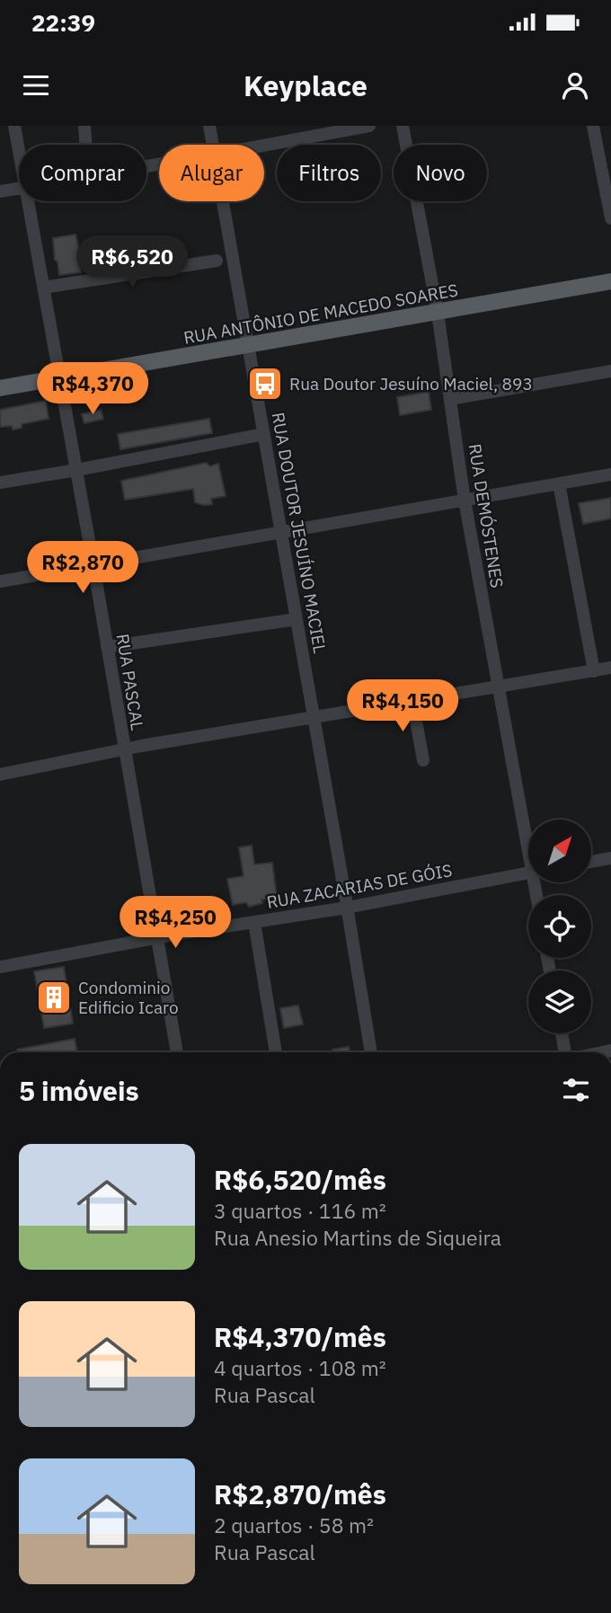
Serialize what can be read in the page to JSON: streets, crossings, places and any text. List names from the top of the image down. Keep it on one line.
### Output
{"streets":{"main road":["RUA ANTÔNIO DE MACEDO SOARES"],"street":["RUA DEMÓSTENES","RUA DOUTOR JESUÍNO MACIEL","RUA PASCAL","RUA ZACARIAS DE GÓIS"]},"crossings":[["RUA ANTÔNIO DE MACEDO SOARES","RUA DEMÓSTENES"],["RUA ANTÔNIO DE MACEDO SOARES","RUA DOUTOR JESUÍNO MACIEL"],["RUA ANTÔNIO DE MACEDO SOARES","RUA PASCAL"],["RUA DOUTOR JESUÍNO MACIEL","RUA ZACARIAS DE GÓIS"],["RUA PASCAL","RUA ZACARIAS DE GÓIS"]],"places":{"bus stop":["Rua Doutor Jesuíno Maciel, 893"],"building":["Condominio Edificio Icaro"]},"north":"top right","page":{"status":"22:39","header":"Keyplace","chip":["Comprar","Alugar","Filtros","Novo"],"price":["R$6,520","R$4,370","R$2,870","R$4,150","R$4,250"],"heading":"5 imóveis","list":[{"name":"R$6,520/mês","note":"3 quartos · 116 m² · Rua Anesio Martins de Siqueira"},{"name":"R$4,370/mês","note":"4 quartos · 108 m² · Rua Pascal"},{"name":"R$2,870/mês","note":"2 quartos · 58 m² · Rua Pascal"}]}}
